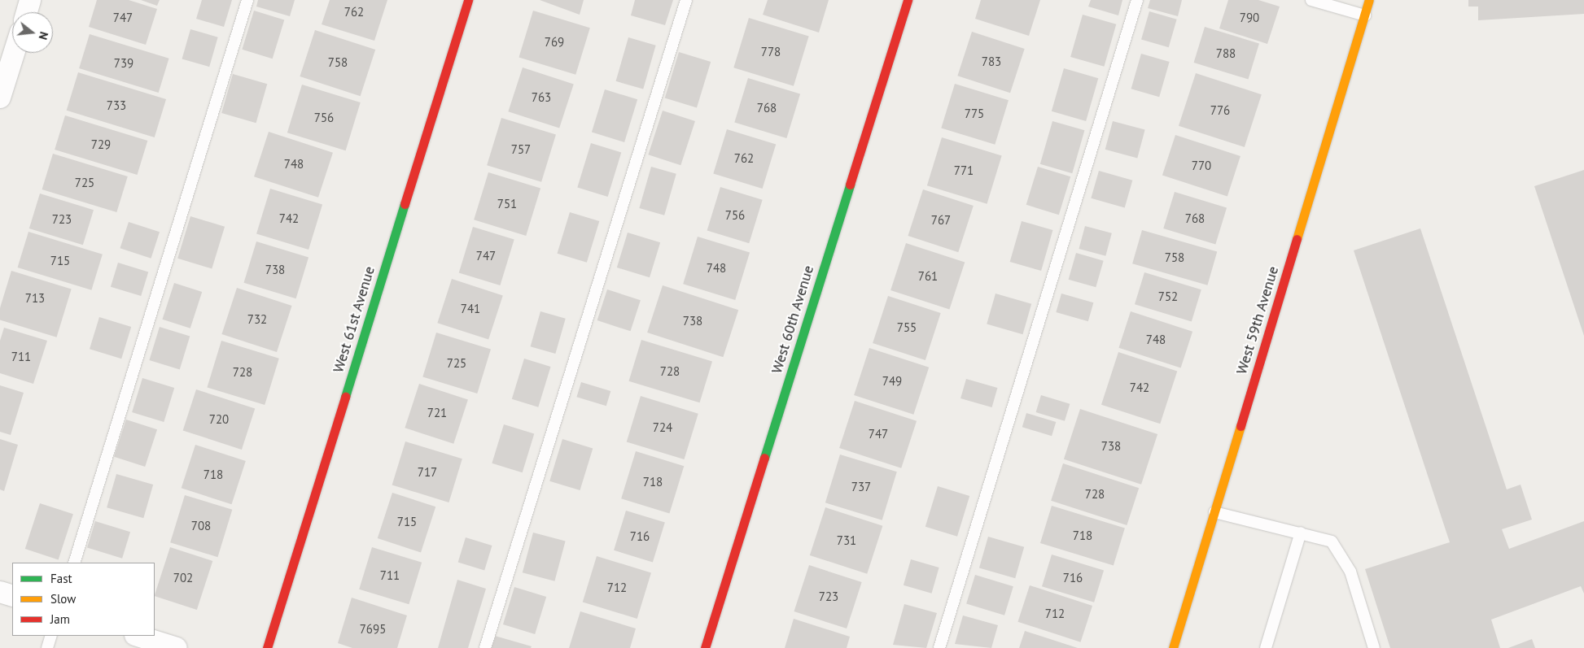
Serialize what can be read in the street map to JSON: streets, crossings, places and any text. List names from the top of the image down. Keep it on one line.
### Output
{"streets":{"street":["West 61st Avenue","West 60th Avenue","West 59th Avenue"]},"house_numbers":["762","747","790","769","778","788","783","758","739","763","733","768","776","775","756","729","757","762","748","770","771","725","751","756","742","768","723","767","747","758","715","748","738","761","752","713","741","732","738","755","748","711","725","728","728","749","742","721","720","724","747","738","717","718","718","737","728","715","708","718","716","731","711","702","716","712","723","712","7695"],"legend":["Fast","Slow","Jam"],"north":"right"}
